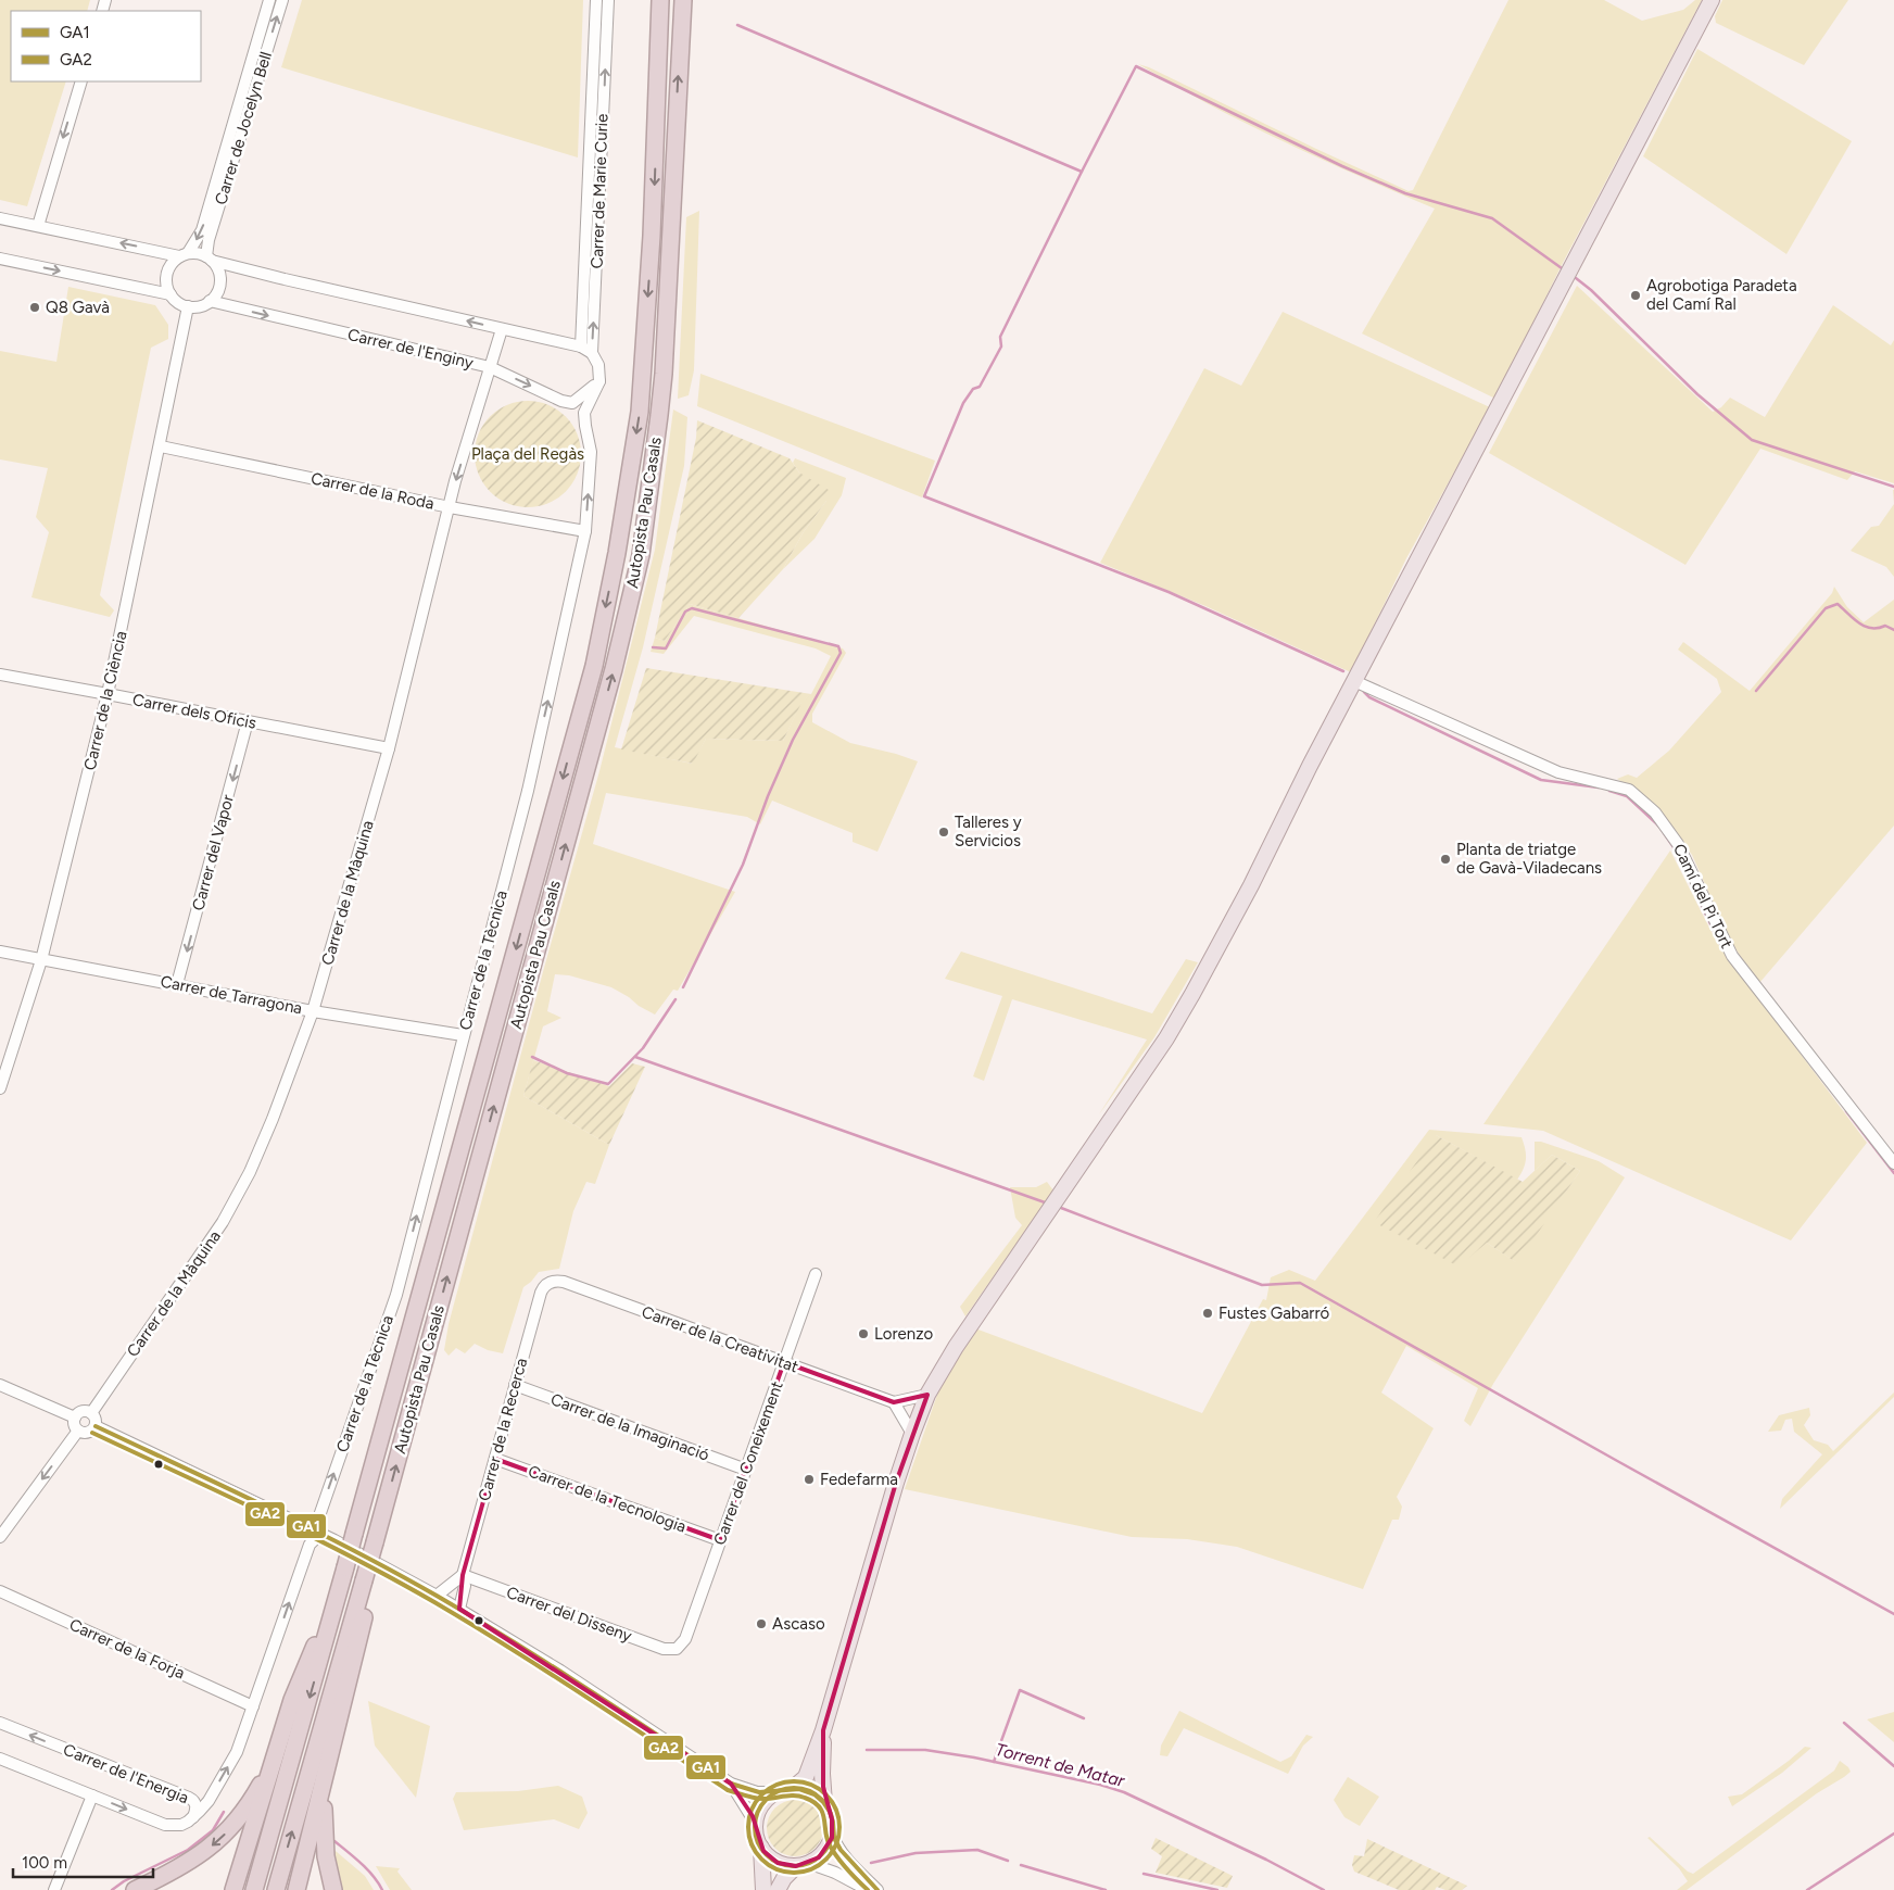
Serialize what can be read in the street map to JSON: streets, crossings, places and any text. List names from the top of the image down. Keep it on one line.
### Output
{"streets":{"highway":["Autopista Pau Casals"],"street":["Carrer de Jocelyn Bell","Carrer de Marie Curie","Carrer de l'Enginy","Carrer de la Roda","Carrer de la Ciència","Carrer dels Oficis","Carrer del Vapor","Carrer de la Màquina","Camí del Pi Tort","Carrer de la Tècnica","Carrer de Tarragona","Carrer de la Creativitat","Carrer de la Imaginació","Carrer de la Recerca","Carrer del Coneixement","Carrer de la Tecnologia","Carrer del Disseny","Carrer de la Forja","Carrer de l'Energia"]},"crossings":[["Carrer de Jocelyn Bell","Carrer de l'Enginy"],["Carrer de Jocelyn Bell","Carrer de la Ciència"],["Carrer de Marie Curie","Carrer de l'Enginy"],["Carrer de Marie Curie","Carrer de la Tècnica"],["Carrer de l'Enginy","Carrer de la Ciència"],["Carrer de l'Enginy","Carrer de la Màquina"],["Carrer de l'Enginy","Carrer de la Tècnica"],["Carrer de la Roda","Carrer de la Ciència"],["Carrer de la Roda","Carrer de la Màquina"],["Carrer de la Roda","Carrer de la Tècnica"],["Carrer de la Ciència","Carrer dels Oficis"],["Carrer de la Ciència","Carrer de Tarragona"],["Carrer dels Oficis","Carrer del Vapor"],["Carrer dels Oficis","Carrer de la Màquina"],["Carrer del Vapor","Carrer de Tarragona"],["Carrer de la Màquina","Carrer de Tarragona"],["Carrer de la Tècnica","Carrer de Tarragona"],["Carrer de la Tècnica","Carrer de la Forja"],["Carrer de la Tècnica","Carrer de l'Energia"],["Carrer de la Creativitat","Carrer de la Recerca"],["Carrer de la Creativitat","Carrer del Coneixement"],["Carrer de la Imaginació","Carrer de la Recerca"],["Carrer de la Imaginació","Carrer del Coneixement"],["Carrer de la Recerca","Carrer de la Tecnologia"],["Carrer de la Recerca","Carrer del Disseny"],["Carrer del Coneixement","Carrer de la Tecnologia"],["Carrer del Coneixement","Carrer del Disseny"]],"one_way":["Carrer del Vapor","Carrer de la Tècnica"],"water":["Torrent de Matar"],"parks":["Plaça del Regàs"],"places":["Agrobotiga Paradeta del Camí Ral","Q8 Gavà","Talleres y Servicios","Planta de triatge de Gavà-Viladecans","Fustes Gabarró","Lorenzo","Fedefarma","Ascaso"],"lines":["transit line GA1","transit line GA2"],"legend":["GA1","GA2"],"scale_bar":"100 m"}
